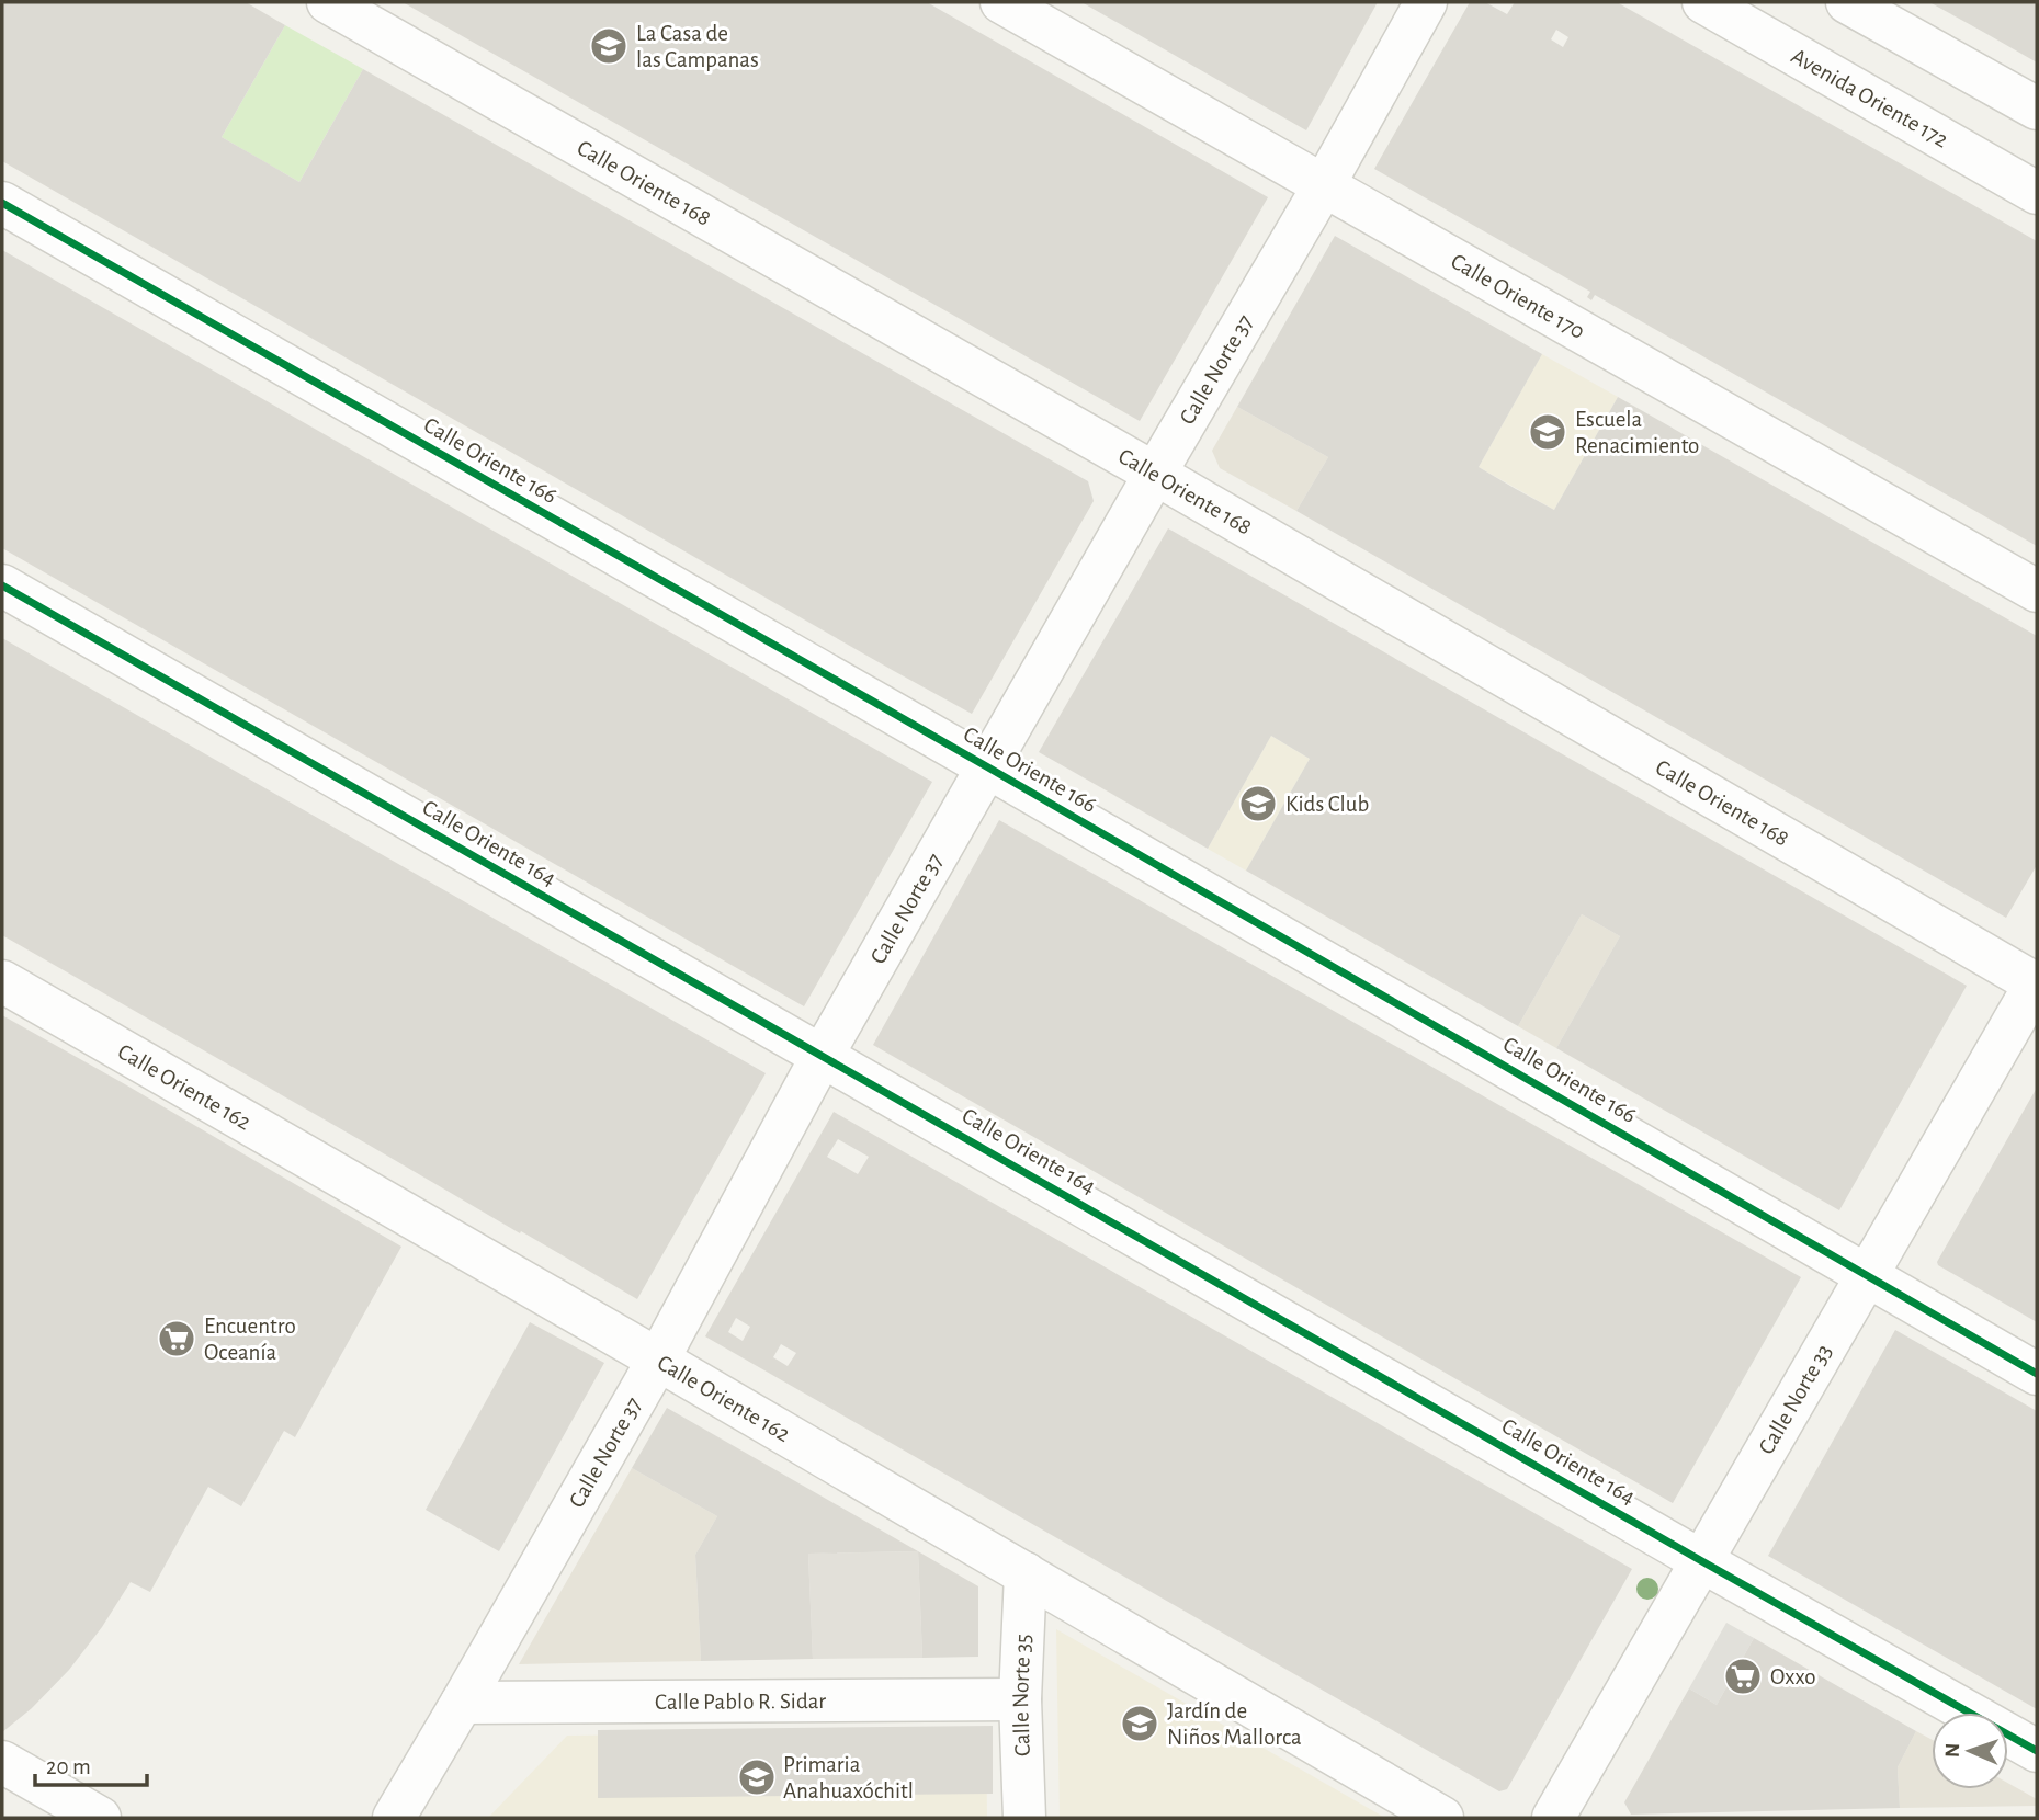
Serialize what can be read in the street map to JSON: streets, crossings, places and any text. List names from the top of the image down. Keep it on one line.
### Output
{"streets":{"street":["Avenida Oriente 172","Calle Oriente 168","Calle Oriente 170","Calle Norte 37","Calle Oriente 166","Calle Oriente 164","Calle Oriente 162","Calle Norte 33","Calle Norte 35","Calle Pablo R. Sidar"]},"crossings":[["Calle Oriente 168","Calle Norte 37"],["Calle Oriente 168","Calle Norte 33"],["Calle Oriente 170","Calle Norte 37"],["Calle Norte 37","Calle Oriente 166"],["Calle Norte 37","Calle Oriente 164"],["Calle Norte 37","Calle Oriente 162"],["Calle Norte 37","Calle Pablo R. Sidar"],["Calle Oriente 166","Calle Norte 33"],["Calle Oriente 164","Calle Norte 33"],["Calle Oriente 162","Calle Norte 35"],["Calle Norte 35","Calle Pablo R. Sidar"]],"places":{"school or university":["La Casa de las Campanas","Escuela Renacimiento","Kids Club","Jardín de Niños Mallorca","Primaria Anahuaxóchitl"],"supermarket":["Encuentro Oceanía","Oxxo"]},"scale_bar":"20 m","north":"left"}
